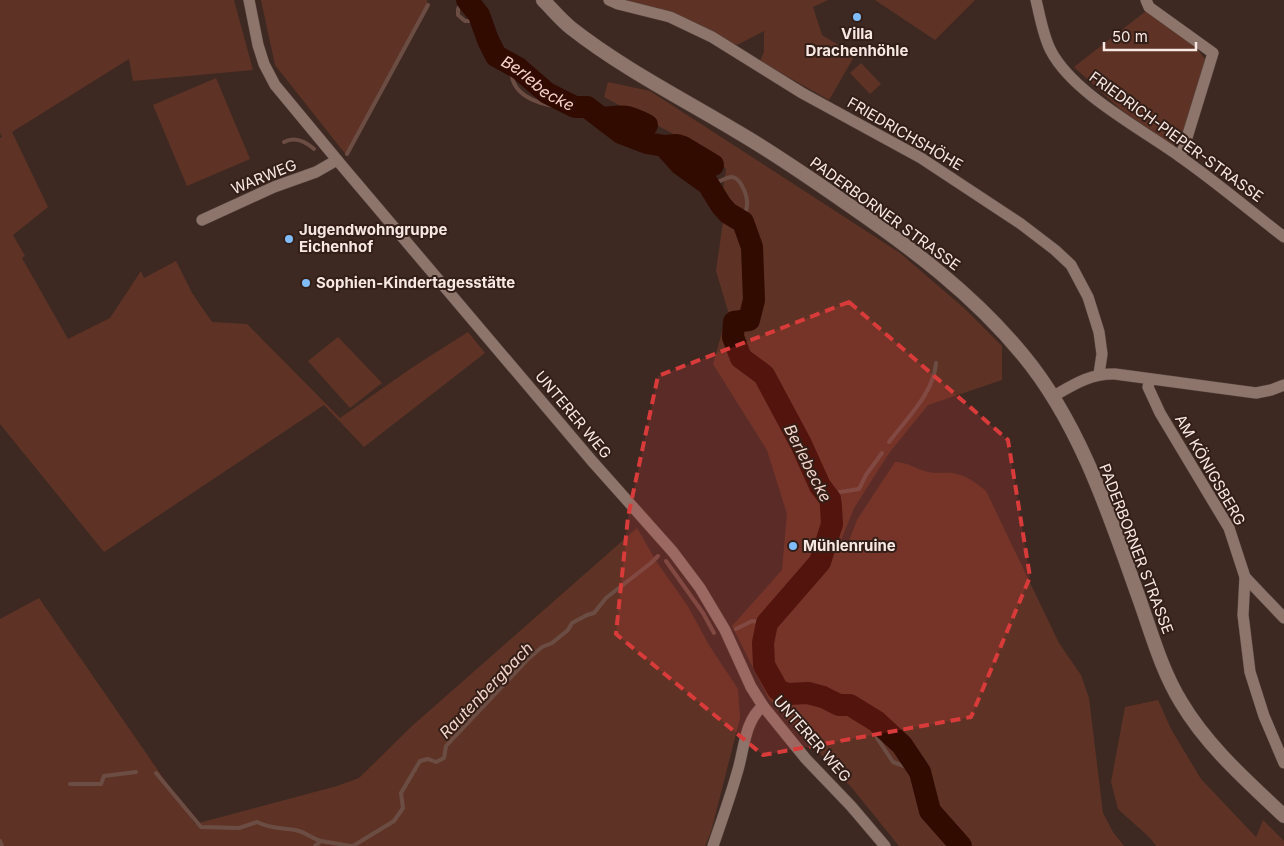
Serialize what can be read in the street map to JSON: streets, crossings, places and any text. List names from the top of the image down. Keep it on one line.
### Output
{"streets":{"main road":["PADERBORNER STRASSE"],"street":["FRIEDRICHSHÖHE","FRIEDRICH-PIEPER-STRASSE","WARWEG","UNTERER WEG","AM KÖNIGSBERG"]},"crossings":[["WARWEG","UNTERER WEG"]],"water":["Berlebecke","Rautenbergbach"],"places":["Villa Drachenhöhle","Jugendwohngruppe Eichenhof","Sophien-Kindertagesstätte","Mühlenruine"],"scale_bar":"50 m"}
